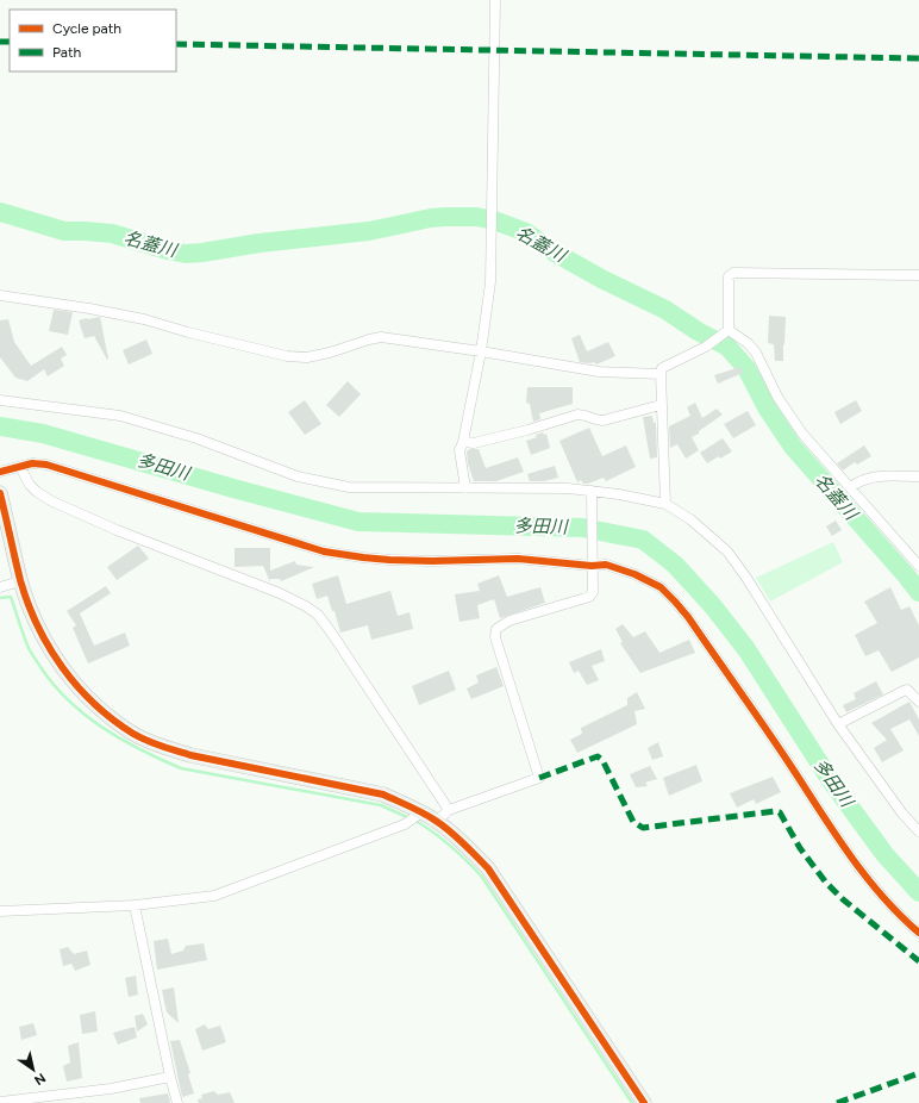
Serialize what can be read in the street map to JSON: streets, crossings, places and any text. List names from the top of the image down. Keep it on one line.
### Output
{"water":["名蓋川","多田川"],"legend":["Cycle path","Path"],"north":"bottom right"}
